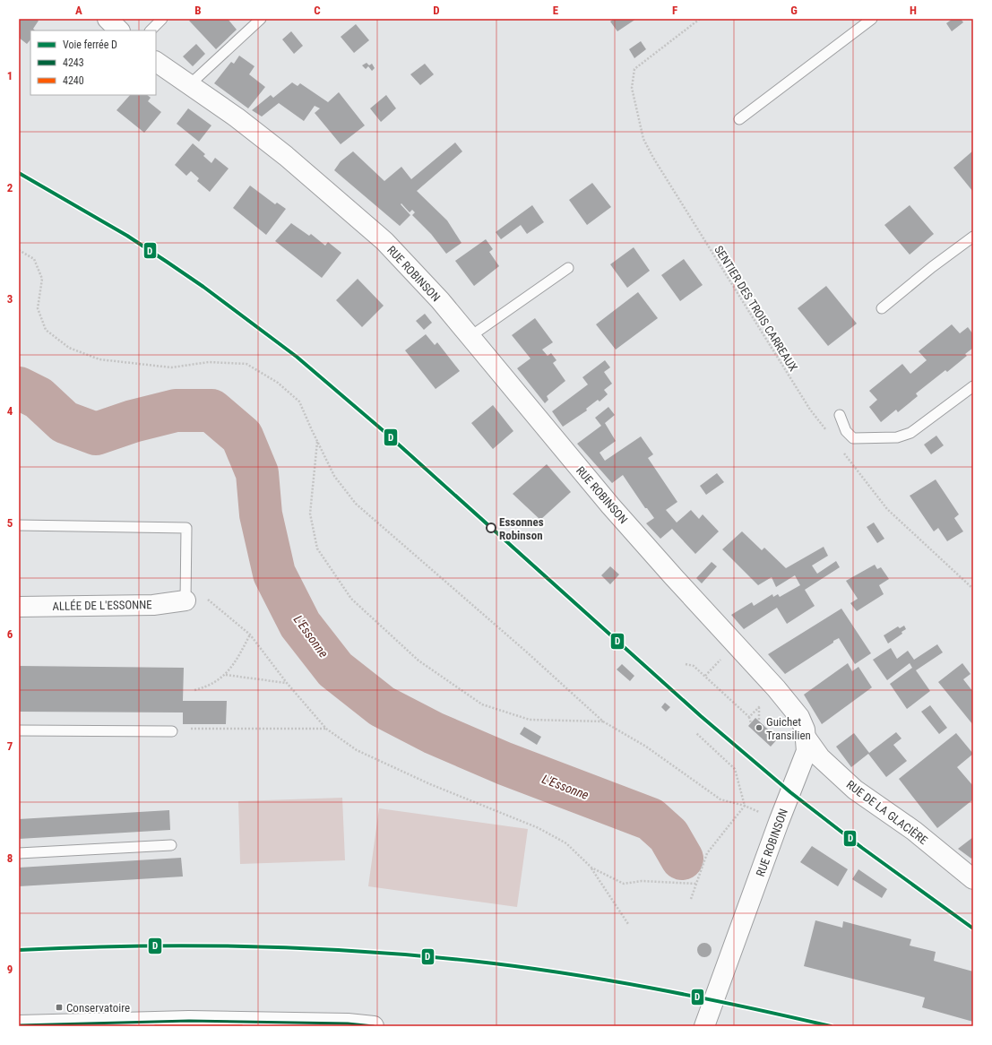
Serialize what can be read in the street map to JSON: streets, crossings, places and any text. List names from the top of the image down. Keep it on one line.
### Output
{"streets":{"street":["RUE ROBINSON","ALLÉE DE L'ESSONNE","RUE DE LA GLACIÈRE"],"path":["SENTIER DES TROIS CARREAUX"]},"crossings":[["RUE ROBINSON","RUE DE LA GLACIÈRE"]],"water":["L'Essonne"],"places":{"other":["Essonnes Robinson","Guichet Transilien"],"transit":["Conservatoire"]},"lines":["rail line D","transit line 4243","transit line 4240"],"legend":["Voie ferrée D","4243","4240"],"grid":{"columns":["A","B","C","D","E","F","G","H"],"rows":["1","2","3","4","5","6","7","8","9"]}}
